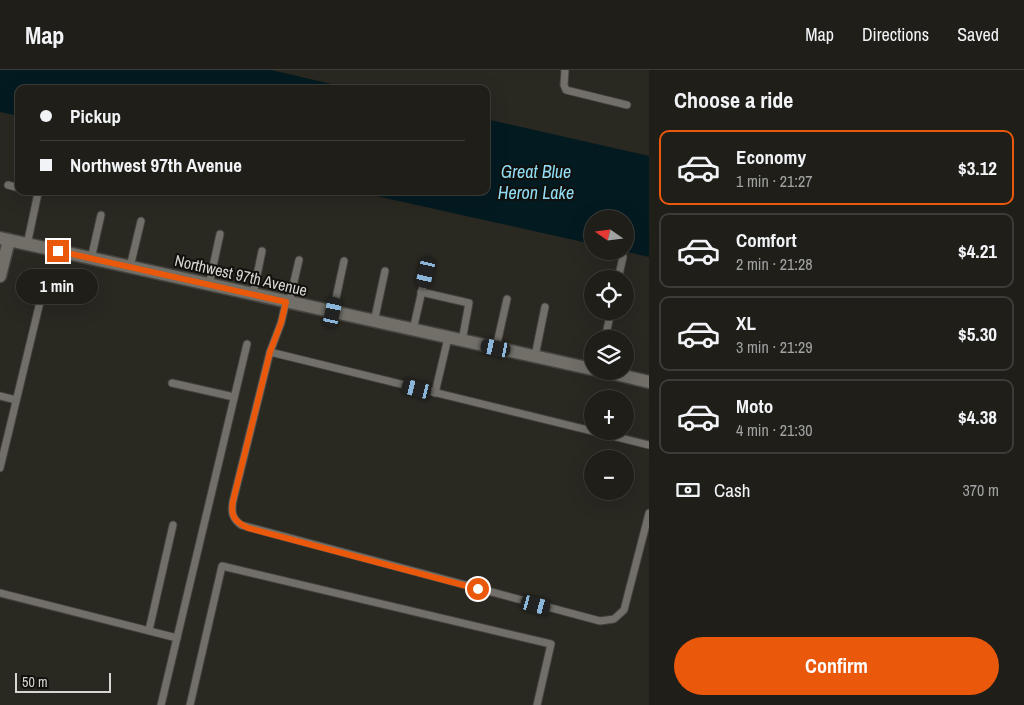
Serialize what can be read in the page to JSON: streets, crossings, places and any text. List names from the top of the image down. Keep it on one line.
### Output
{"streets":{"street":["Northwest 97th Avenue"]},"water":["Great Blue Heron Lake"],"scale_bar":"50 m","north":"left","page":{"header":"Map","nav":["Map","Directions","Saved"],"heading":"Choose a ride","banner":["Pickup","Northwest 97th Avenue"],"list":[{"name":"Economy","note":"1 min · 21:27","value":"$3.12"},{"name":"Comfort","note":"2 min · 21:28","value":"$4.21"},{"name":"XL","note":"3 min · 21:29","value":"$5.30"},{"name":"Moto","note":"4 min · 21:30","value":"$4.38"}],"map_buttons":["+","−"],"bubble":"1 min","pay":["Cash","370 m"],"buttons":"Confirm","scale":"50 m"}}
